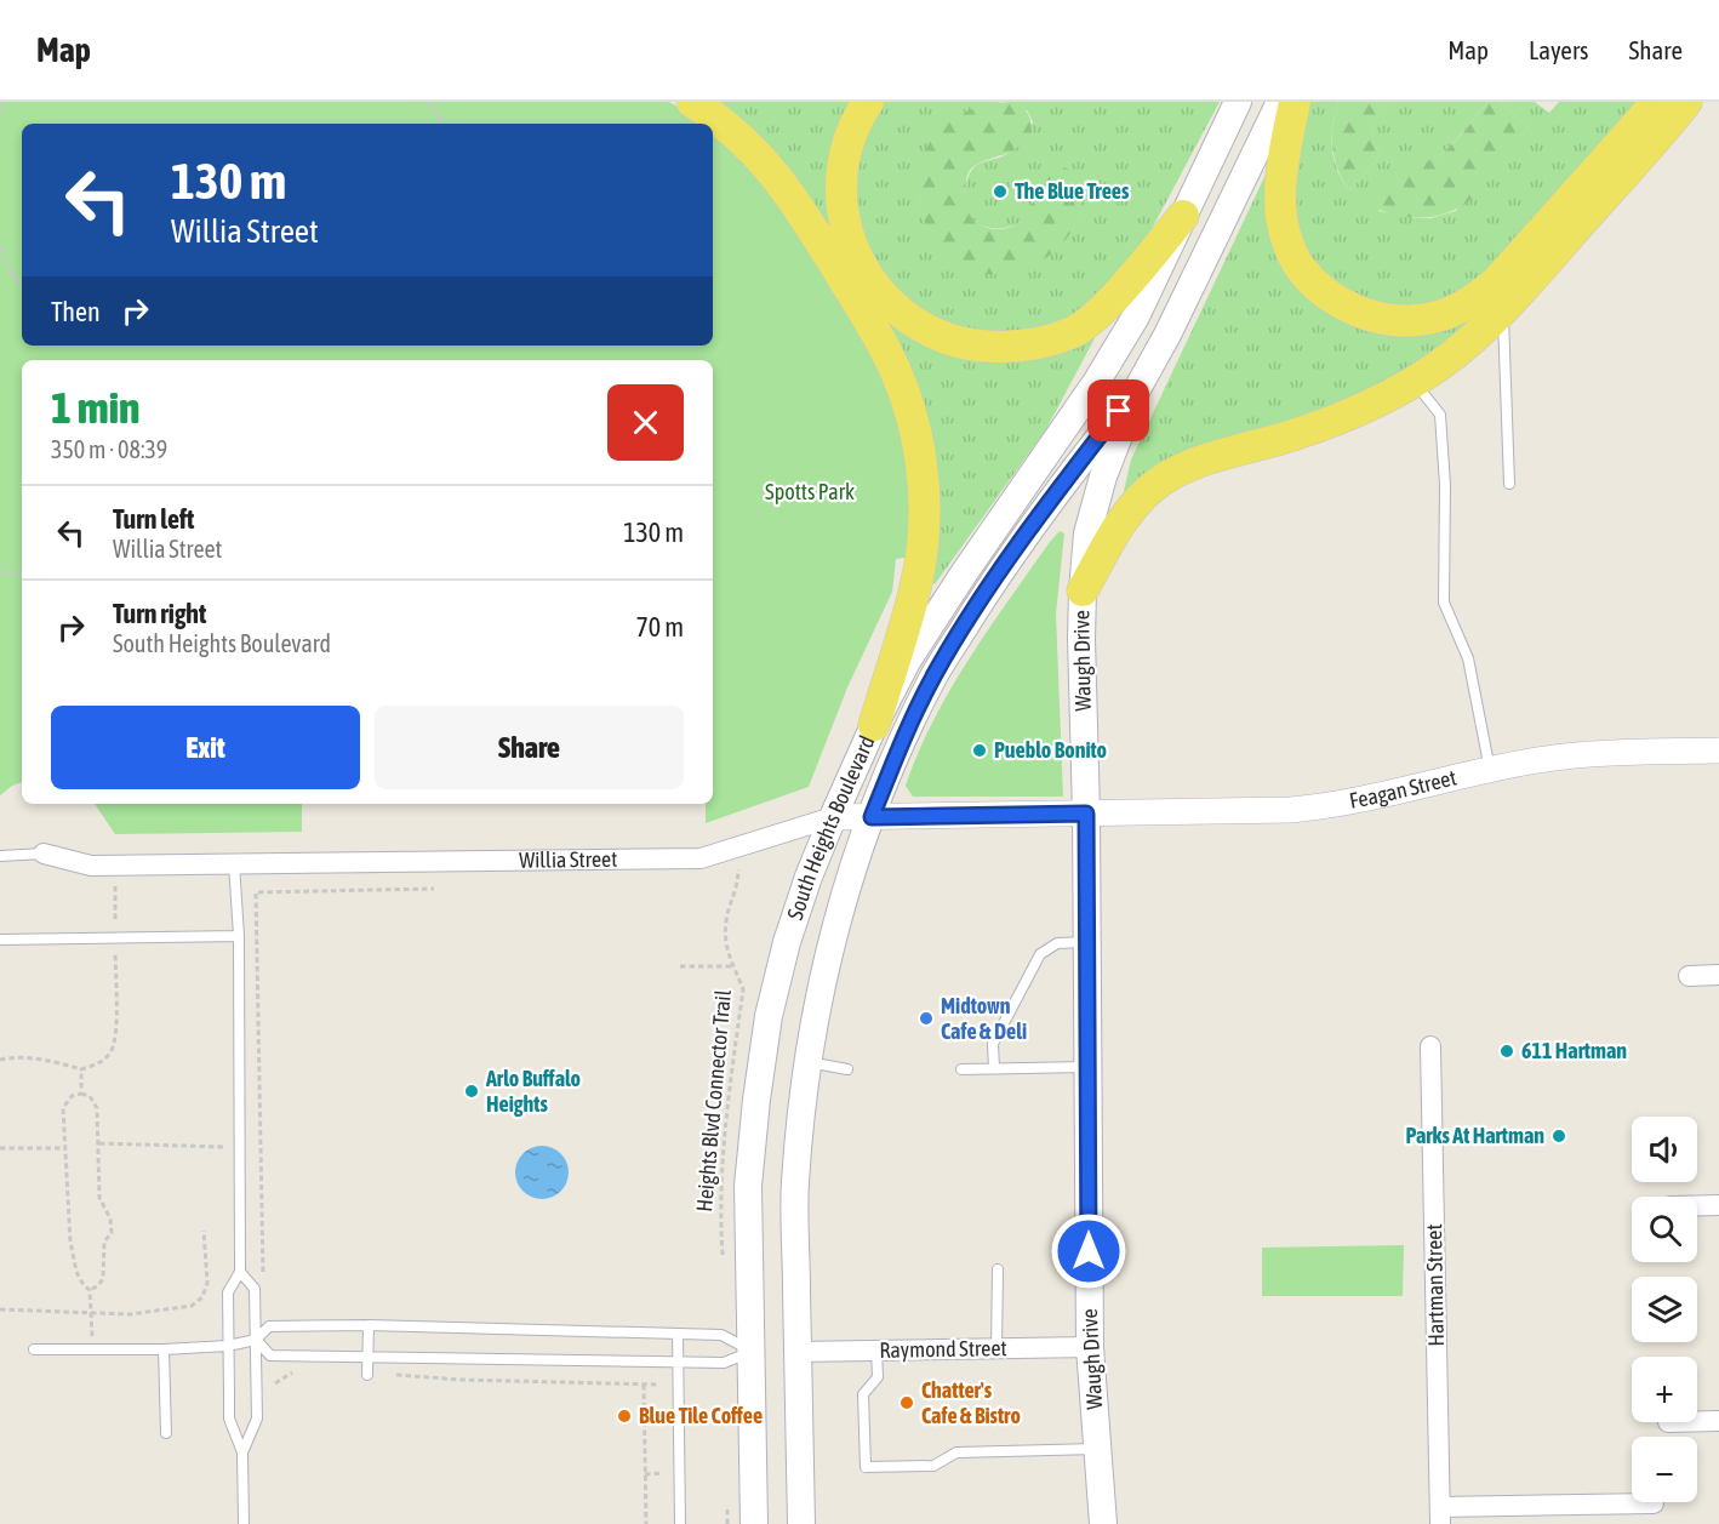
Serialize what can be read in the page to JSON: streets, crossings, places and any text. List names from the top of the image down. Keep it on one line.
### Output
{"streets":{"main road":["Waugh Drive","South Heights Boulevard"],"street":["Feagan Street","Willia Street","Hartman Street","Raymond Street"],"path":["Heights Blvd Connector Trail"]},"crossings":[["Waugh Drive","Feagan Street"],["Waugh Drive","South Heights Boulevard"],["Waugh Drive","Willia Street"],["Waugh Drive","Raymond Street"],["Feagan Street","Willia Street"],["South Heights Boulevard","Willia Street"],["South Heights Boulevard","Raymond Street"],["Willia Street","Heights Blvd Connector Trail"]],"parks":["Spotts Park"],"places":["The Blue Trees","Pueblo Bonito","Midtown Cafe & Deli","611 Hartman","Arlo Buffalo Heights","Parks At Hartman","Chatter's Cafe & Bistro","Blue Tile Coffee"],"page":{"header":"Map","nav":["Map","Layers","Share"],"turn":["130 m","Willia Street"],"then":"Then","heading":["1 min","350 m · 08:39"],"list":[{"name":"Turn left","note":"Willia Street","value":"130 m"},{"name":"Turn right","note":"South Heights Boulevard","value":"70 m"}],"buttons":["Exit","Share"],"map_buttons":["+","−"]}}
